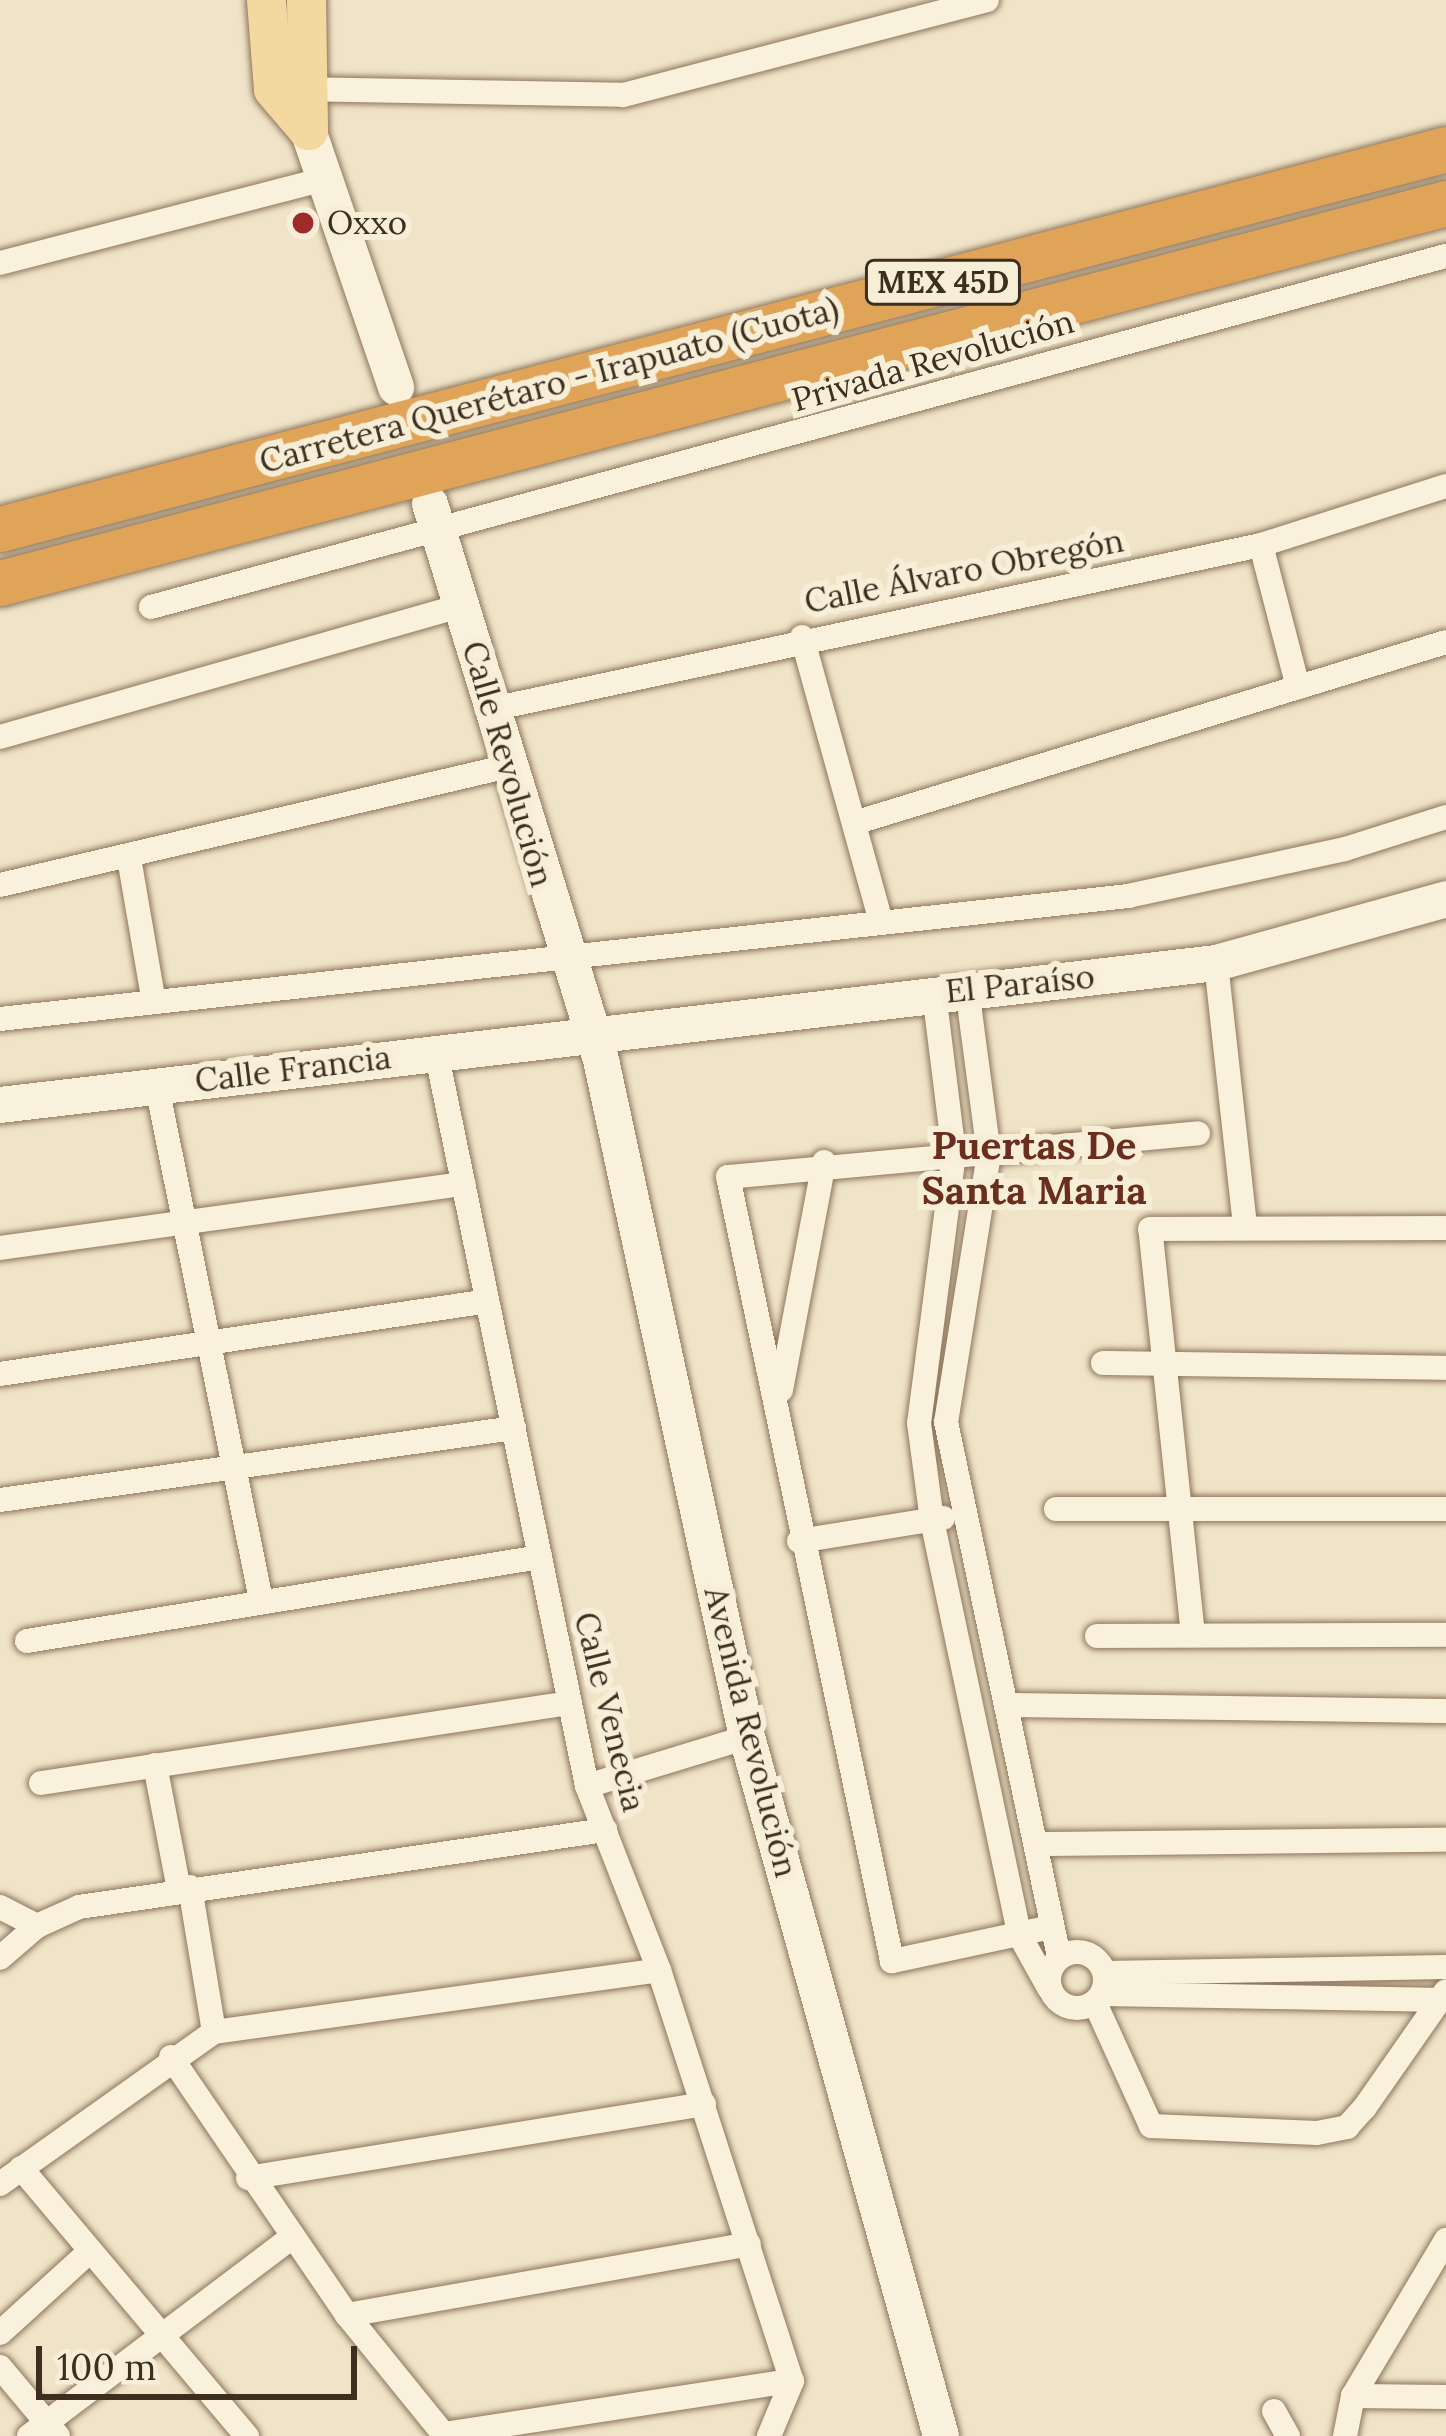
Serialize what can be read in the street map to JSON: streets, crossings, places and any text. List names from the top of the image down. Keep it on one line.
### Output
{"streets":{"highway":["MEX 45D","Carretera Querétaro - Irapuato (Cuota)"],"main road":["Calle Revolución","El Paraíso","Calle Francia","Avenida Revolución"],"street":["Privada Revolución","Calle Álvaro Obregón","Calle Venecia"]},"crossings":[["Privada Revolución","Calle Revolución"],["Calle Álvaro Obregón","Calle Revolución"],["Calle Revolución","El Paraíso"],["Calle Revolución","Calle Francia"],["Calle Revolución","Avenida Revolución"],["El Paraíso","Calle Francia"],["El Paraíso","Avenida Revolución"],["Calle Francia","Calle Venecia"],["Calle Francia","Avenida Revolución"]],"districts":["Puertas De Santa Maria"],"places":["Oxxo"],"scale_bar":"100 m"}
